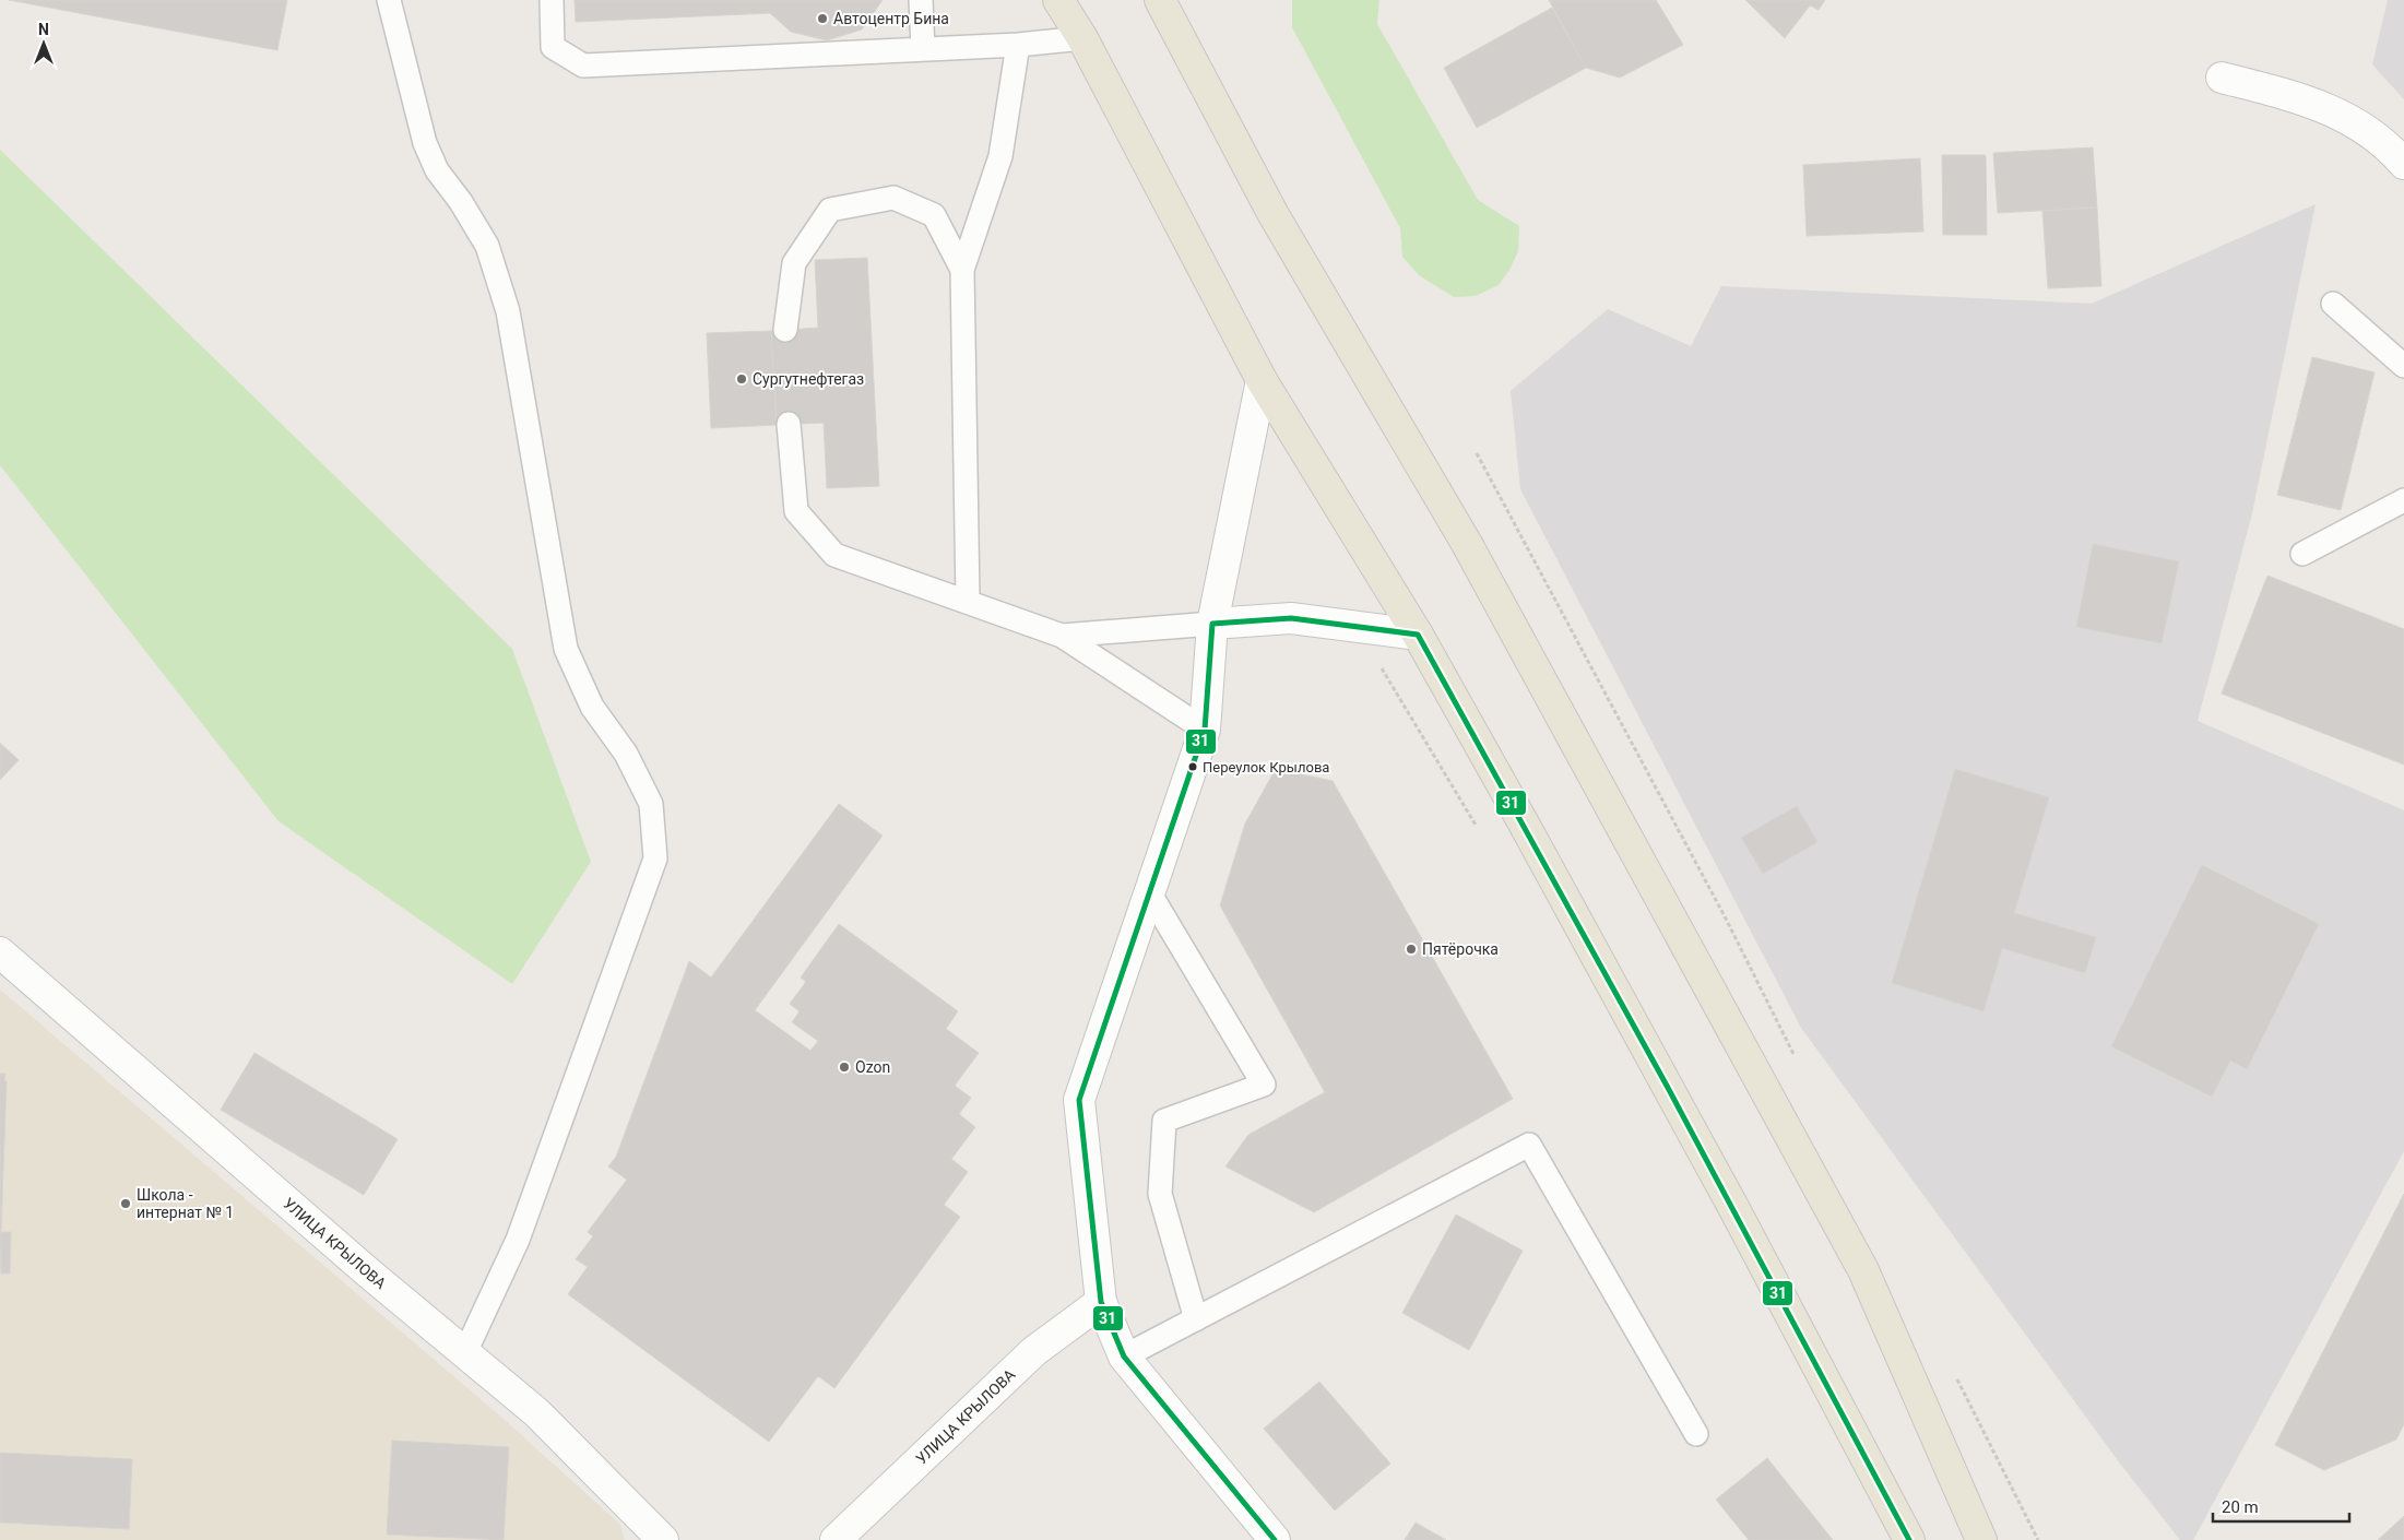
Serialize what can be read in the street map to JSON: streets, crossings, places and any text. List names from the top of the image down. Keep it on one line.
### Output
{"streets":{"street":["УЛИЦА КРЫЛОВА"]},"places":["Автоцентр Бина","Сургутнефтегаз","Переулок Крылова","Пятёрочка","Ozon","Школа - интернат № 1"],"lines":["transit line 31"],"scale_bar":"20 m","north":"top"}
